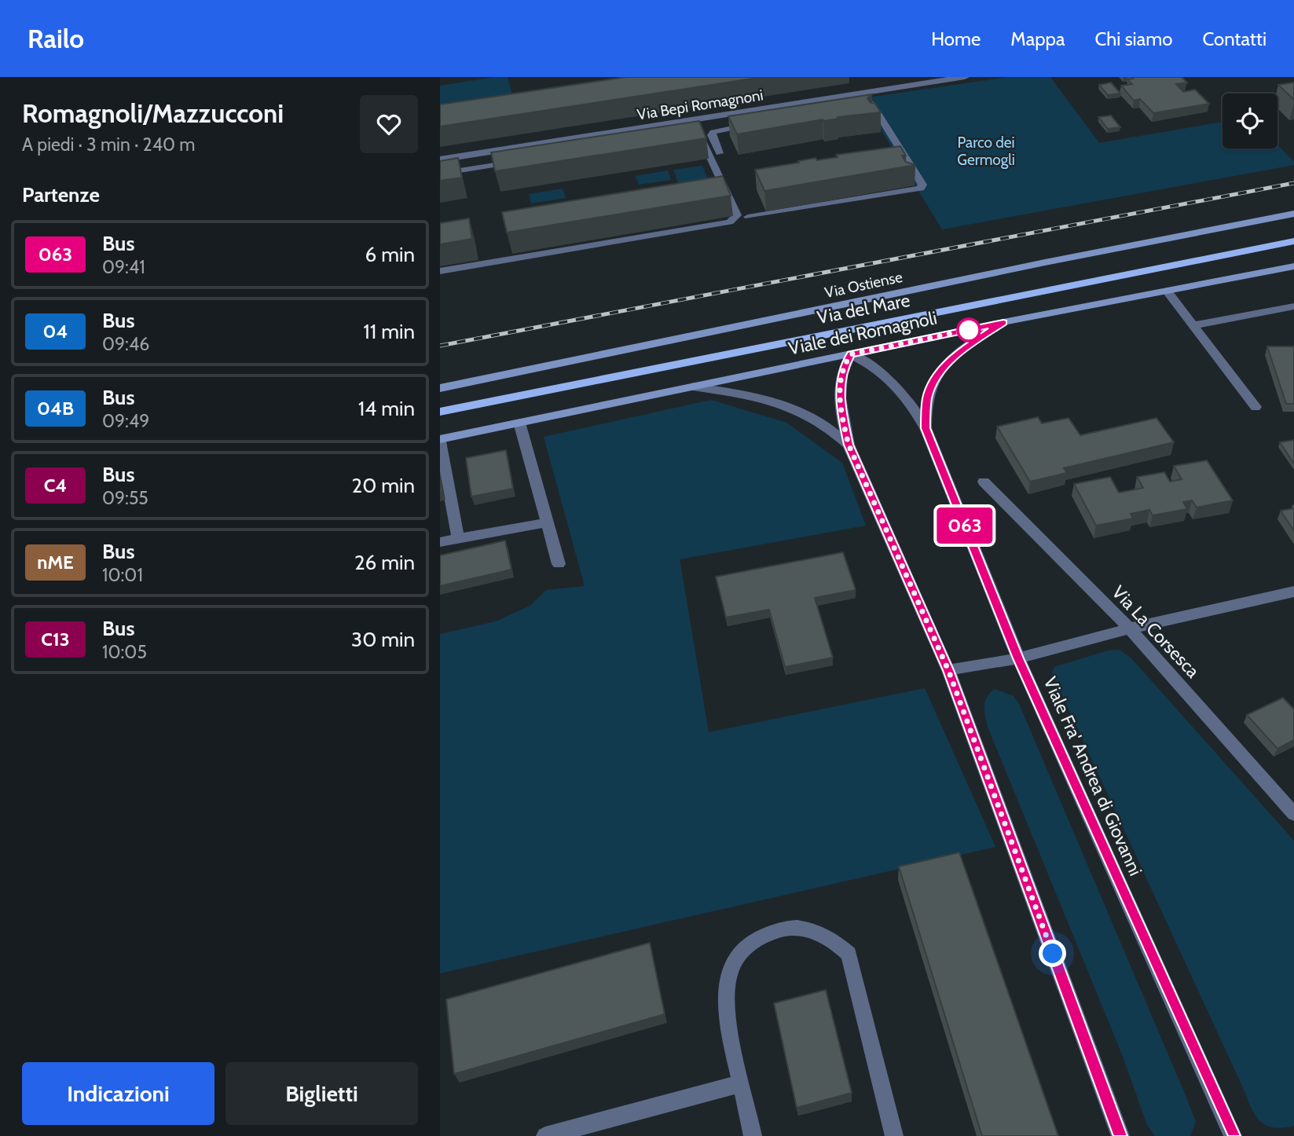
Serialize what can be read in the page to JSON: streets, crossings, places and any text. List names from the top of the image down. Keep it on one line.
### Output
{"streets":{"main road":["Via Ostiense","Via del Mare","Viale dei Romagnoli"],"street":["Via Bepi Romagnoni","Via La Corsesca","Viale Fra' Andrea di Giovanni"]},"crossings":[["Viale dei Romagnoli","Viale Fra' Andrea di Giovanni"]],"parks":["Parco dei Germogli"],"lines":["bus line 063"],"page":{"header":"Railo","nav":["Home","Mappa","Chi siamo","Contatti"],"heading":[["Romagnoli/Mazzucconi","A piedi · 3 min · 240 m"],"Partenze"],"on_map":"063","list":[{"mark":"063","name":"Bus","note":"09:41","value":"6 min"},{"mark":"04","name":"Bus","note":"09:46","value":"11 min"},{"mark":"04B","name":"Bus","note":"09:49","value":"14 min"},{"mark":"C4","name":"Bus","note":"09:55","value":"20 min"},{"mark":"nME","name":"Bus","note":"10:01","value":"26 min"},{"mark":"C13","name":"Bus","note":"10:05","value":"30 min"}],"buttons":["Indicazioni","Biglietti"]}}
